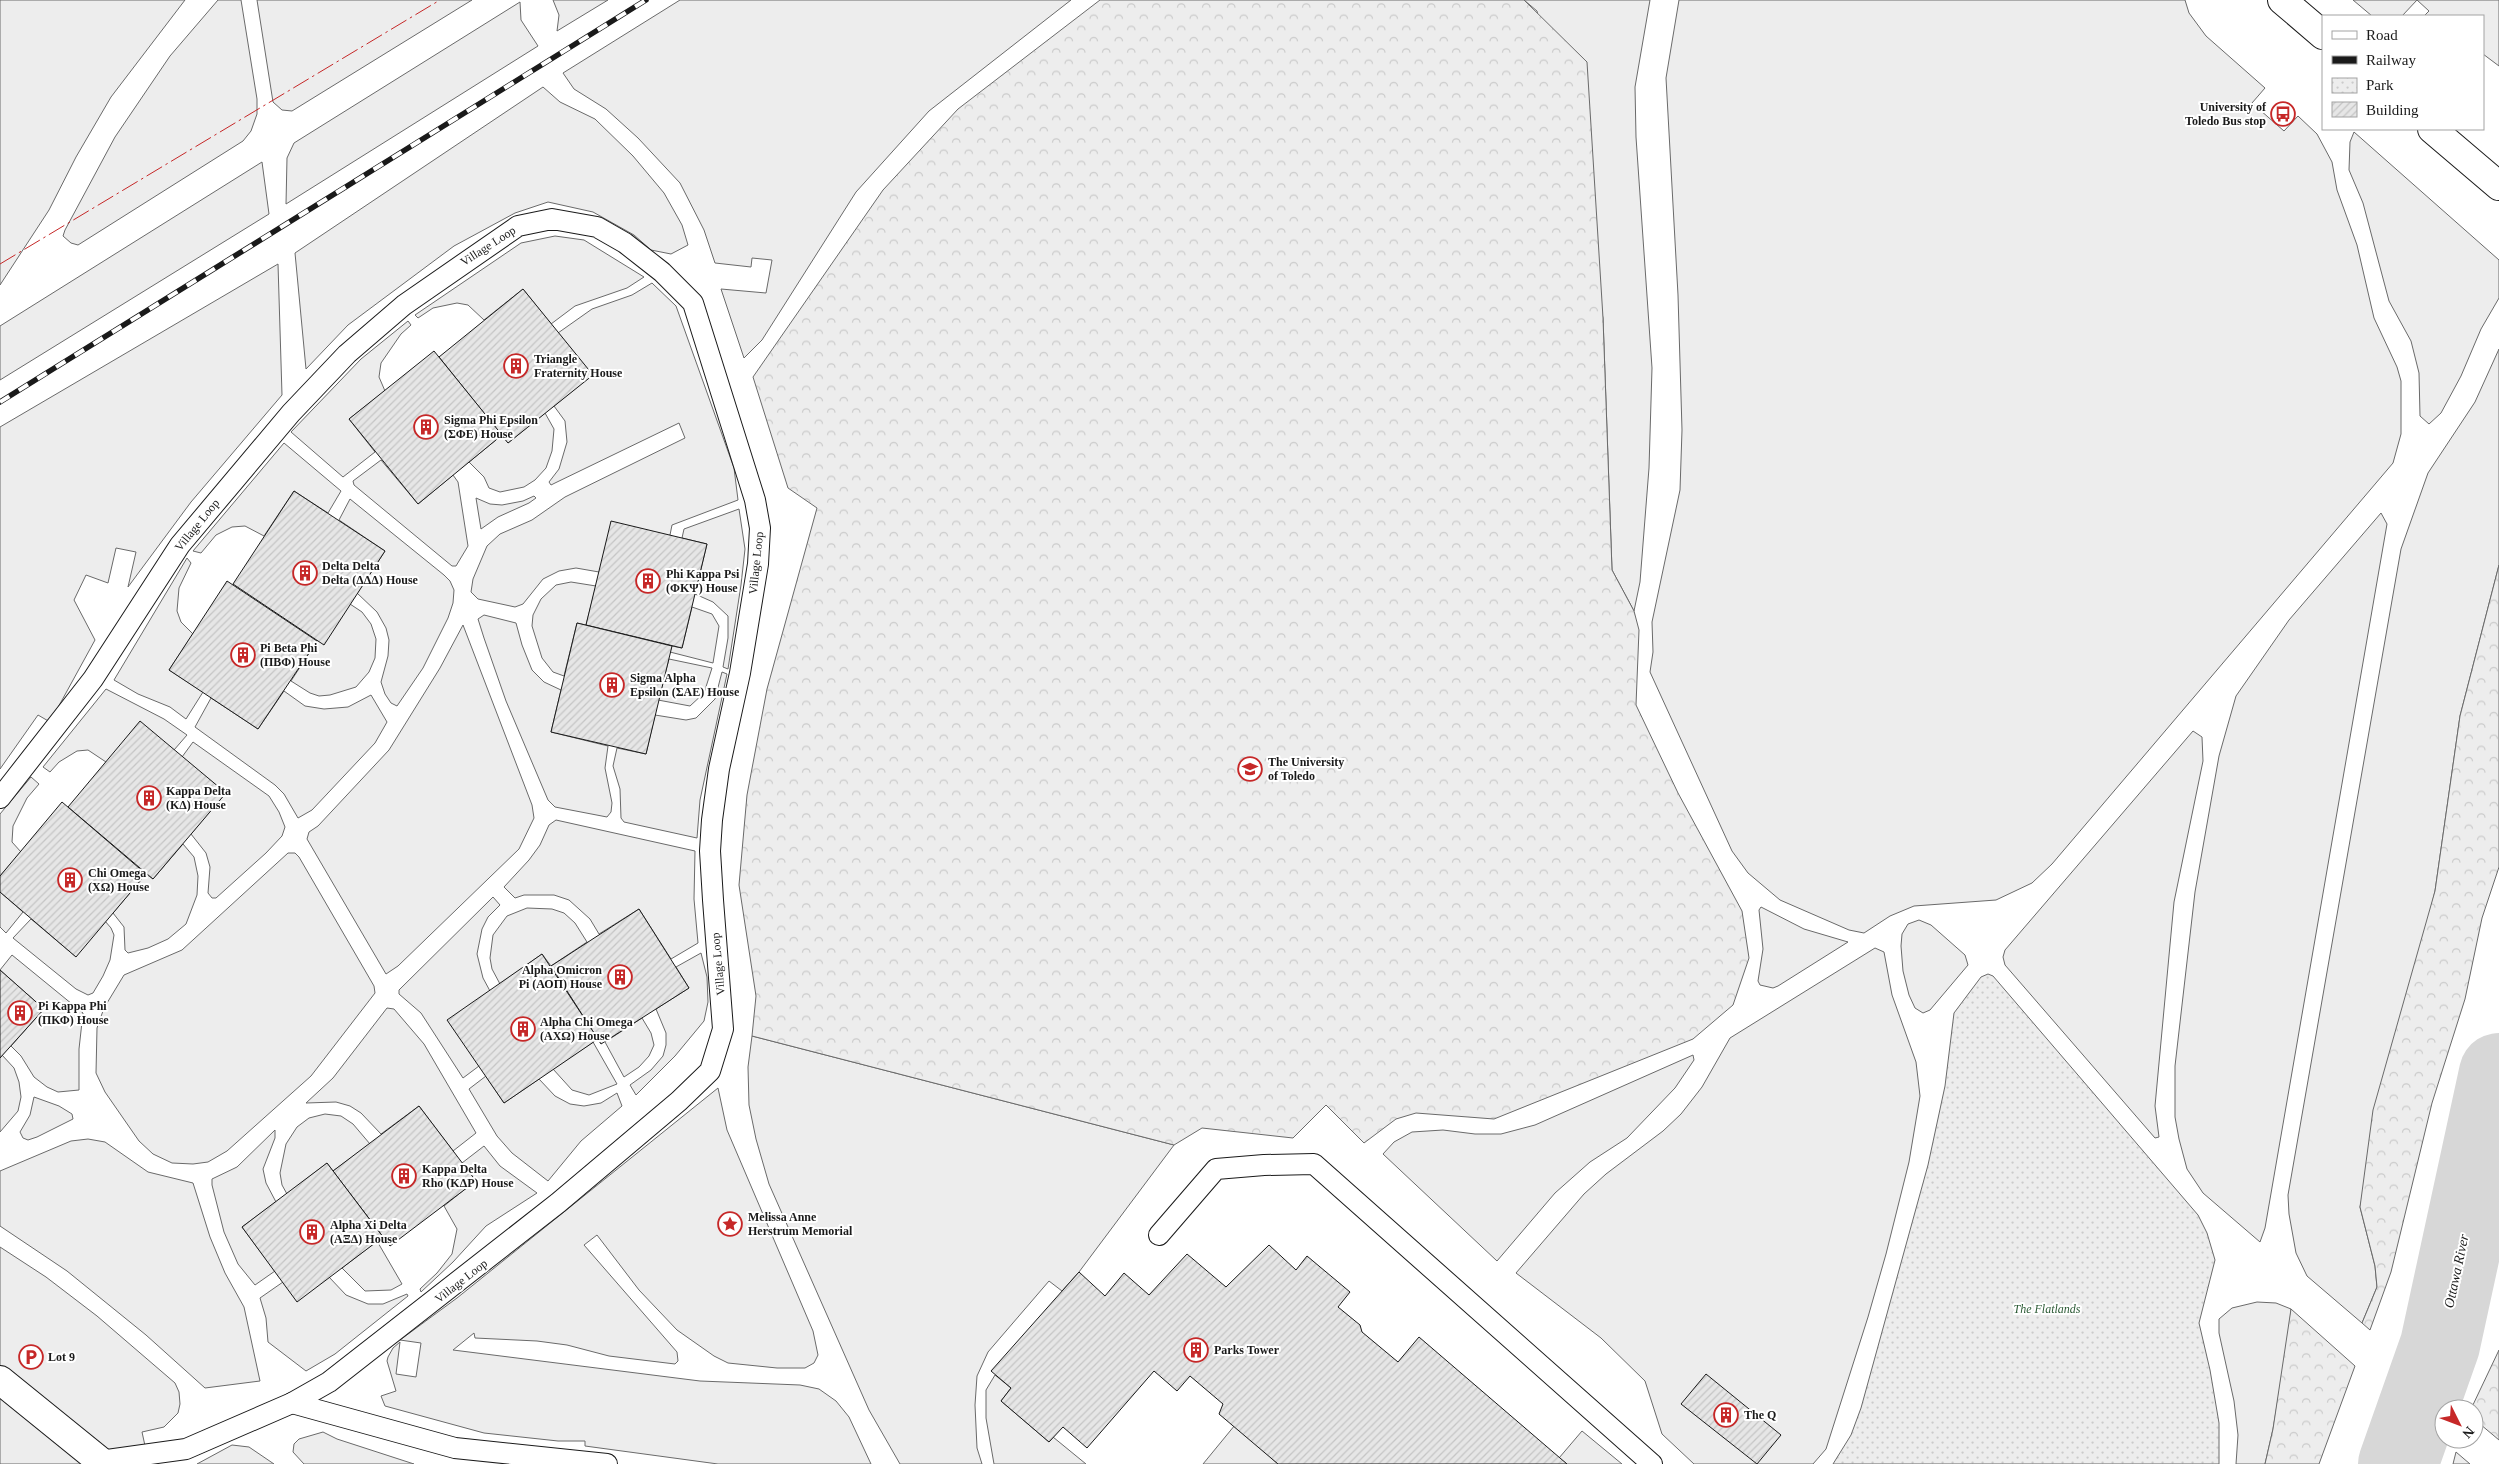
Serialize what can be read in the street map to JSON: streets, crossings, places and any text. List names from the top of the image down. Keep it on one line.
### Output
{"streets":{"lane":["Village Loop"]},"water":["Ottawa River"],"parks":["The Flatlands"],"places":{"bus stop":["University of Toledo Bus stop"],"building":["Triangle Fraternity House","Sigma Phi Epsilon (ΣΦΕ) House","Delta Delta Delta (ΔΔΔ) House","Phi Kappa Psi (ΦΚΨ) House","Pi Beta Phi (ΠΒΦ) House","Sigma Alpha Epsilon (ΣΑΕ) House","Kappa Delta (ΚΔ) House","Chi Omega (ΧΩ) House","Alpha Omicron Pi (ΑΟΠ) House","Pi Kappa Phi (ΠΚΦ) House","Alpha Chi Omega (ΑΧΩ) House","Kappa Delta Rho (ΚΔΡ) House","Alpha Xi Delta (ΑΞΔ) House","Parks Tower","The Q"],"school or university":["The University of Toledo"],"place":["Melissa Anne Herstrum Memorial"],"parking":["Lot 9"]},"legend":["Road","Railway","Park","Building"],"north":"bottom right"}
